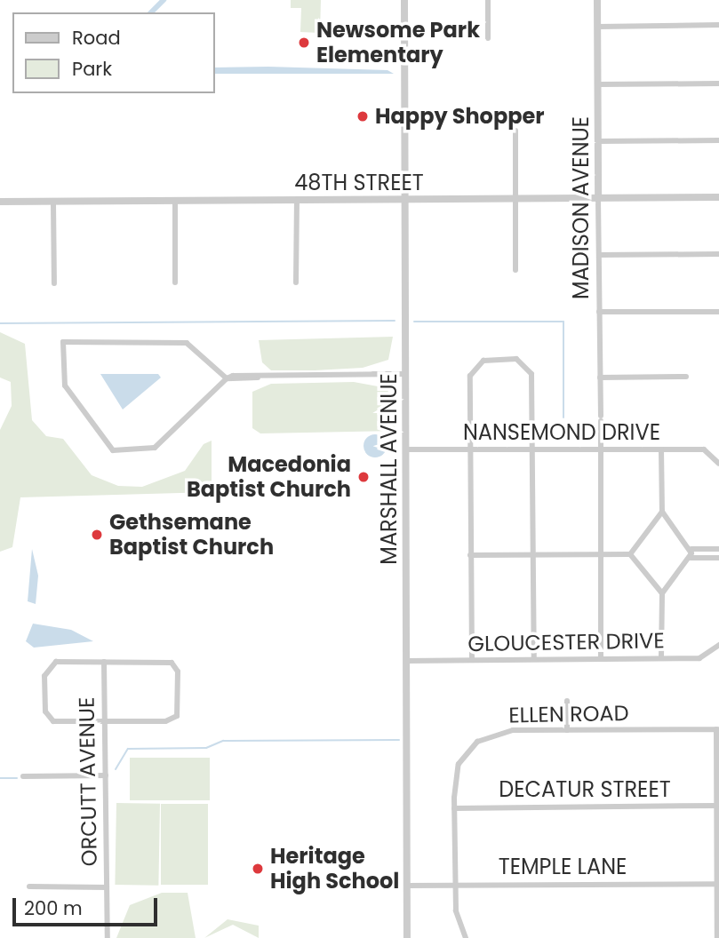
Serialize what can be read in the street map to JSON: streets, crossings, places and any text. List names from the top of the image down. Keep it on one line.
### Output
{"streets":{"street":["48TH STREET","MADISON AVENUE","NANSEMOND DRIVE","MARSHALL AVENUE","GLOUCESTER DRIVE","ELLEN ROAD","ORCUTT AVENUE","DECATUR STREET","TEMPLE LANE"]},"crossings":[["48TH STREET","MADISON AVENUE"],["48TH STREET","MARSHALL AVENUE"],["MADISON AVENUE","NANSEMOND DRIVE"],["MADISON AVENUE","GLOUCESTER DRIVE"],["NANSEMOND DRIVE","MARSHALL AVENUE"],["MARSHALL AVENUE","GLOUCESTER DRIVE"],["MARSHALL AVENUE","TEMPLE LANE"],["ELLEN ROAD","DECATUR STREET"],["ELLEN ROAD","TEMPLE LANE"]],"places":["Newsome Park Elementary","Happy Shopper","Macedonia Baptist Church","Gethsemane Baptist Church","Heritage High School"],"legend":["Road","Park"],"scale_bar":"200 m"}
